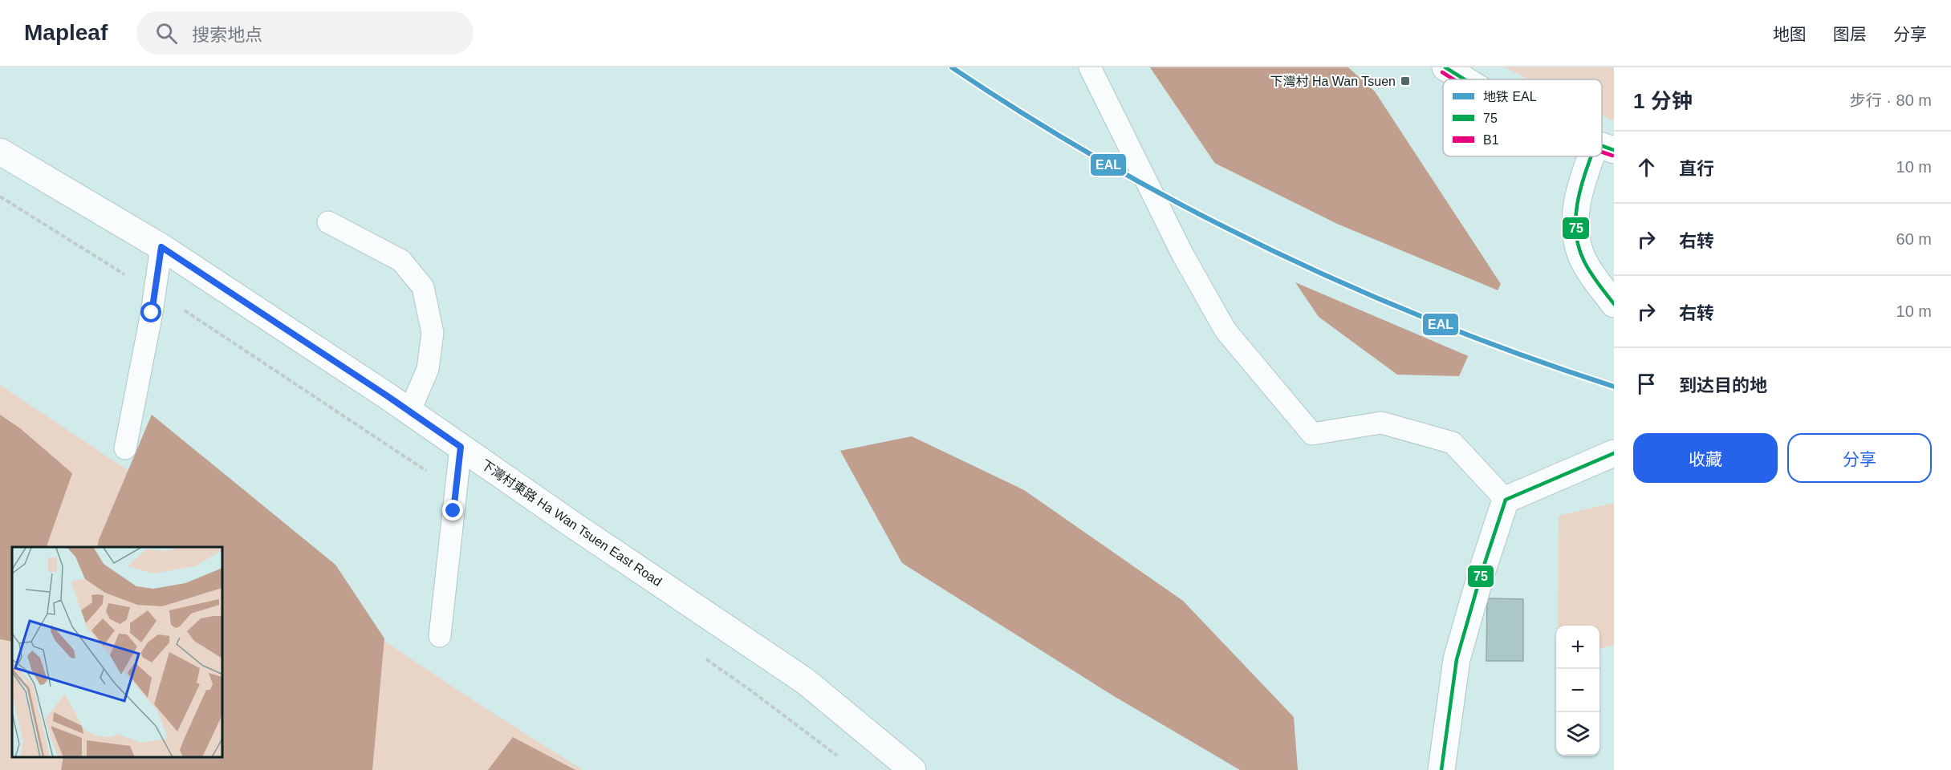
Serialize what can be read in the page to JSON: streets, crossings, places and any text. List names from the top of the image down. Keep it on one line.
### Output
{"streets":{"street":["下灣村東路 Ha Wan Tsuen East Road"]},"places":{"transit":["下灣村 Ha Wan Tsuen"]},"lines":["metro line EAL","transit line 75","transit line B1"],"legend":["地铁 EAL","75","B1"],"page":{"header":"Mapleaf","search":"搜索地点","nav":["地图","图层","分享"],"heading":["1 分钟","步行 · 80 m"],"list":[["直行","10 m"],["右转","60 m"],["右转","10 m"],"到达目的地"],"buttons":["收藏","分享"],"map_buttons":["+","−"]}}
